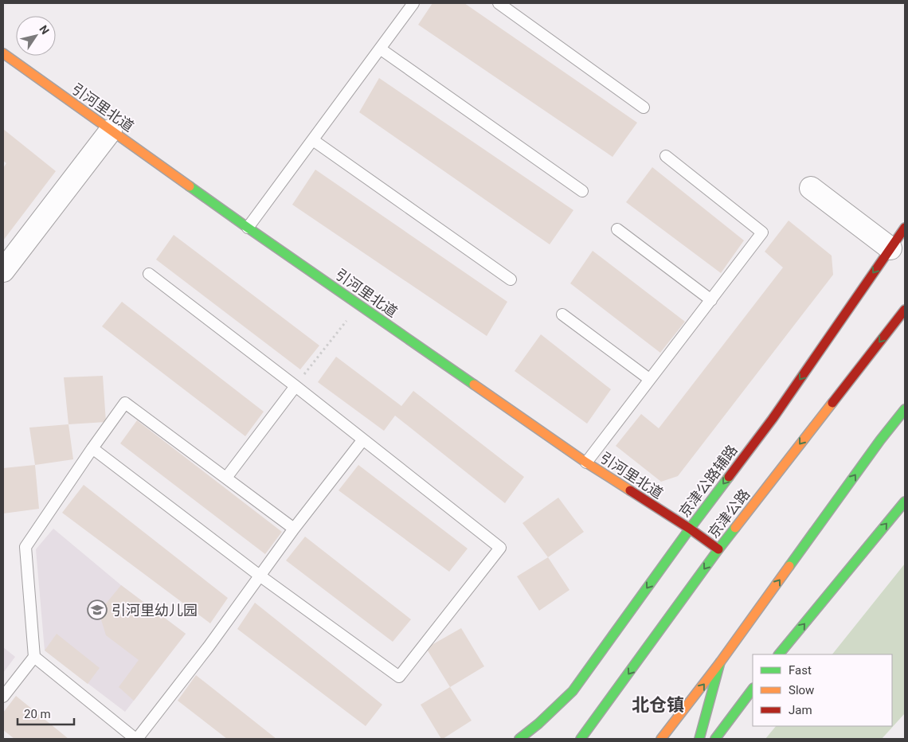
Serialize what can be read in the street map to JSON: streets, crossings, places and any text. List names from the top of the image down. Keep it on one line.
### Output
{"streets":{"main road":["引河里北道","京津公路辅路","京津公路"]},"crossings":[["引河里北道","京津公路辅路"],["引河里北道","京津公路"]],"one_way":["京津公路辅路"],"districts":["北仓镇"],"places":{"school or university":["引河里幼儿园"]},"legend":["Fast","Slow","Jam"],"scale_bar":"20 m","north":"top right"}
